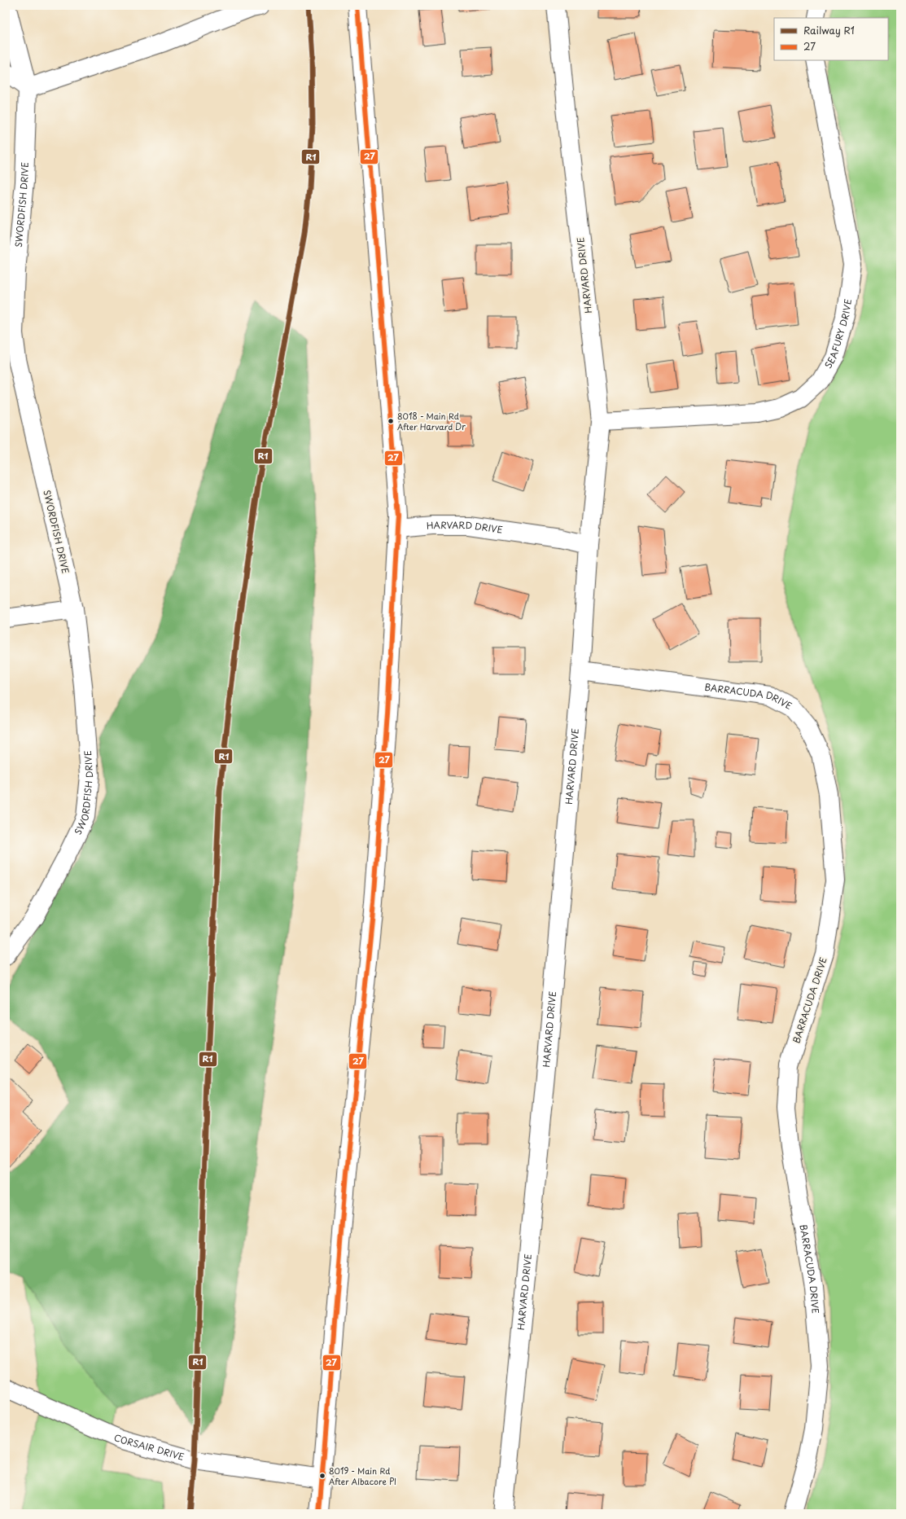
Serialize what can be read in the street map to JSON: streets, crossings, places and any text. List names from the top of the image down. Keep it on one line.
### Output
{"streets":{"street":["SWORDFISH DRIVE","HARVARD DRIVE","SEAFURY DRIVE","BARRACUDA DRIVE","CORSAIR DRIVE"]},"crossings":[["HARVARD DRIVE","SEAFURY DRIVE"],["HARVARD DRIVE","BARRACUDA DRIVE"]],"places":["8018 - Main Rd After Harvard Dr","8019 - Main Rd After Albacore Pl"],"lines":["rail line R1","transit line 27"],"legend":["Railway R1","27"]}
